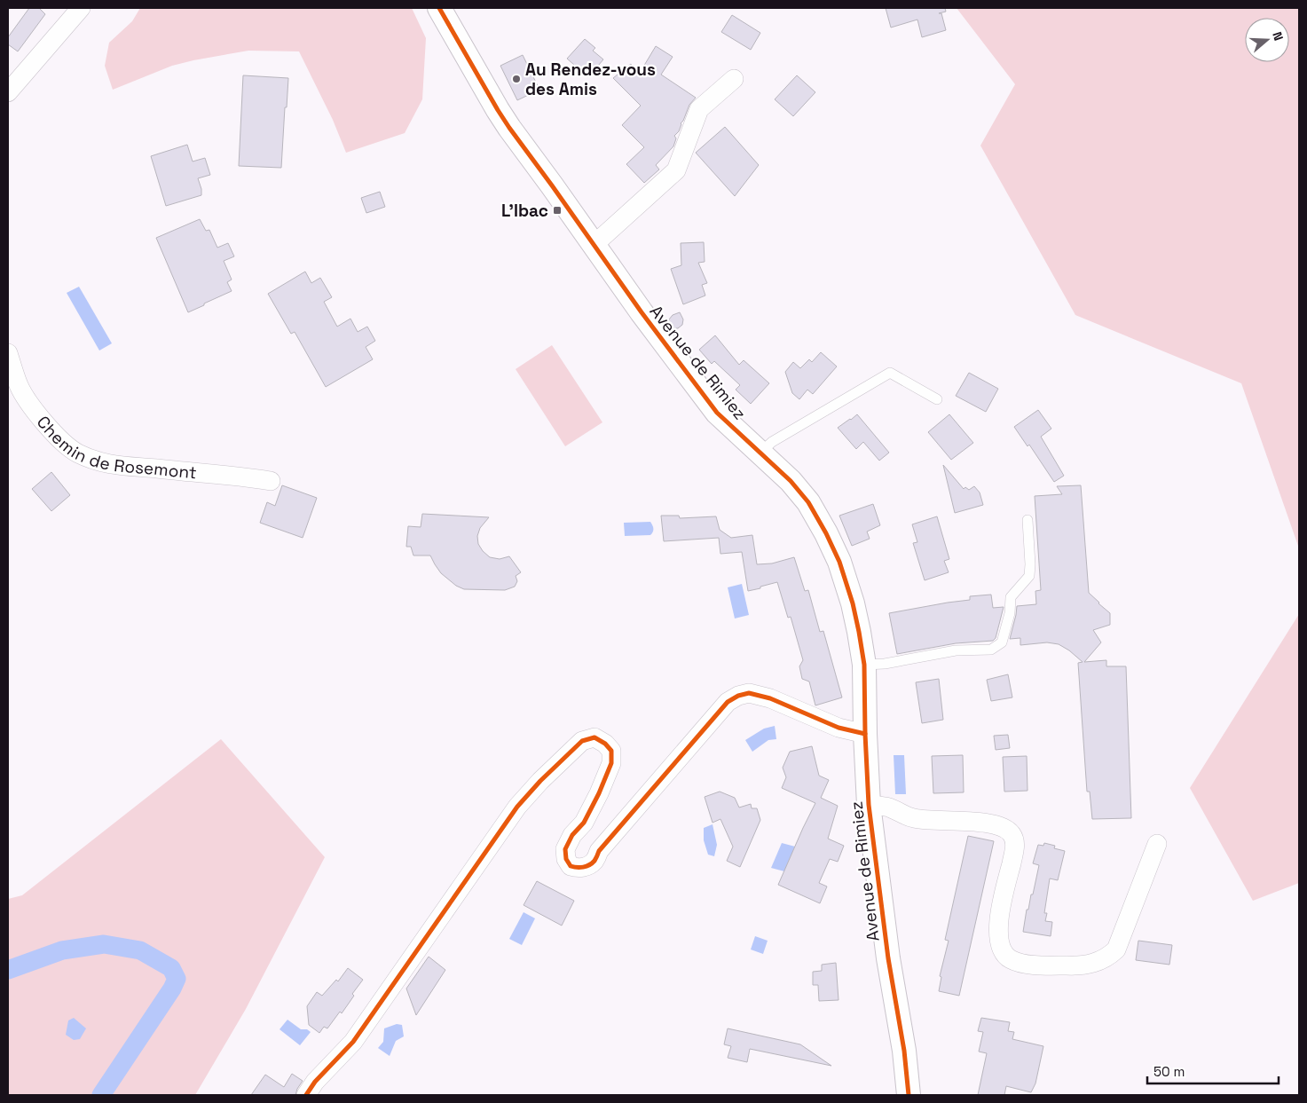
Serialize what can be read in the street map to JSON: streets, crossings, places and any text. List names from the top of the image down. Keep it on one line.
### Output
{"streets":{"street":["Avenue de Rimiez","Chemin de Rosemont"]},"places":{"other":["Au Rendez-vous des Amis"],"transit":["L'Ibac"]},"scale_bar":"50 m","north":"right"}
